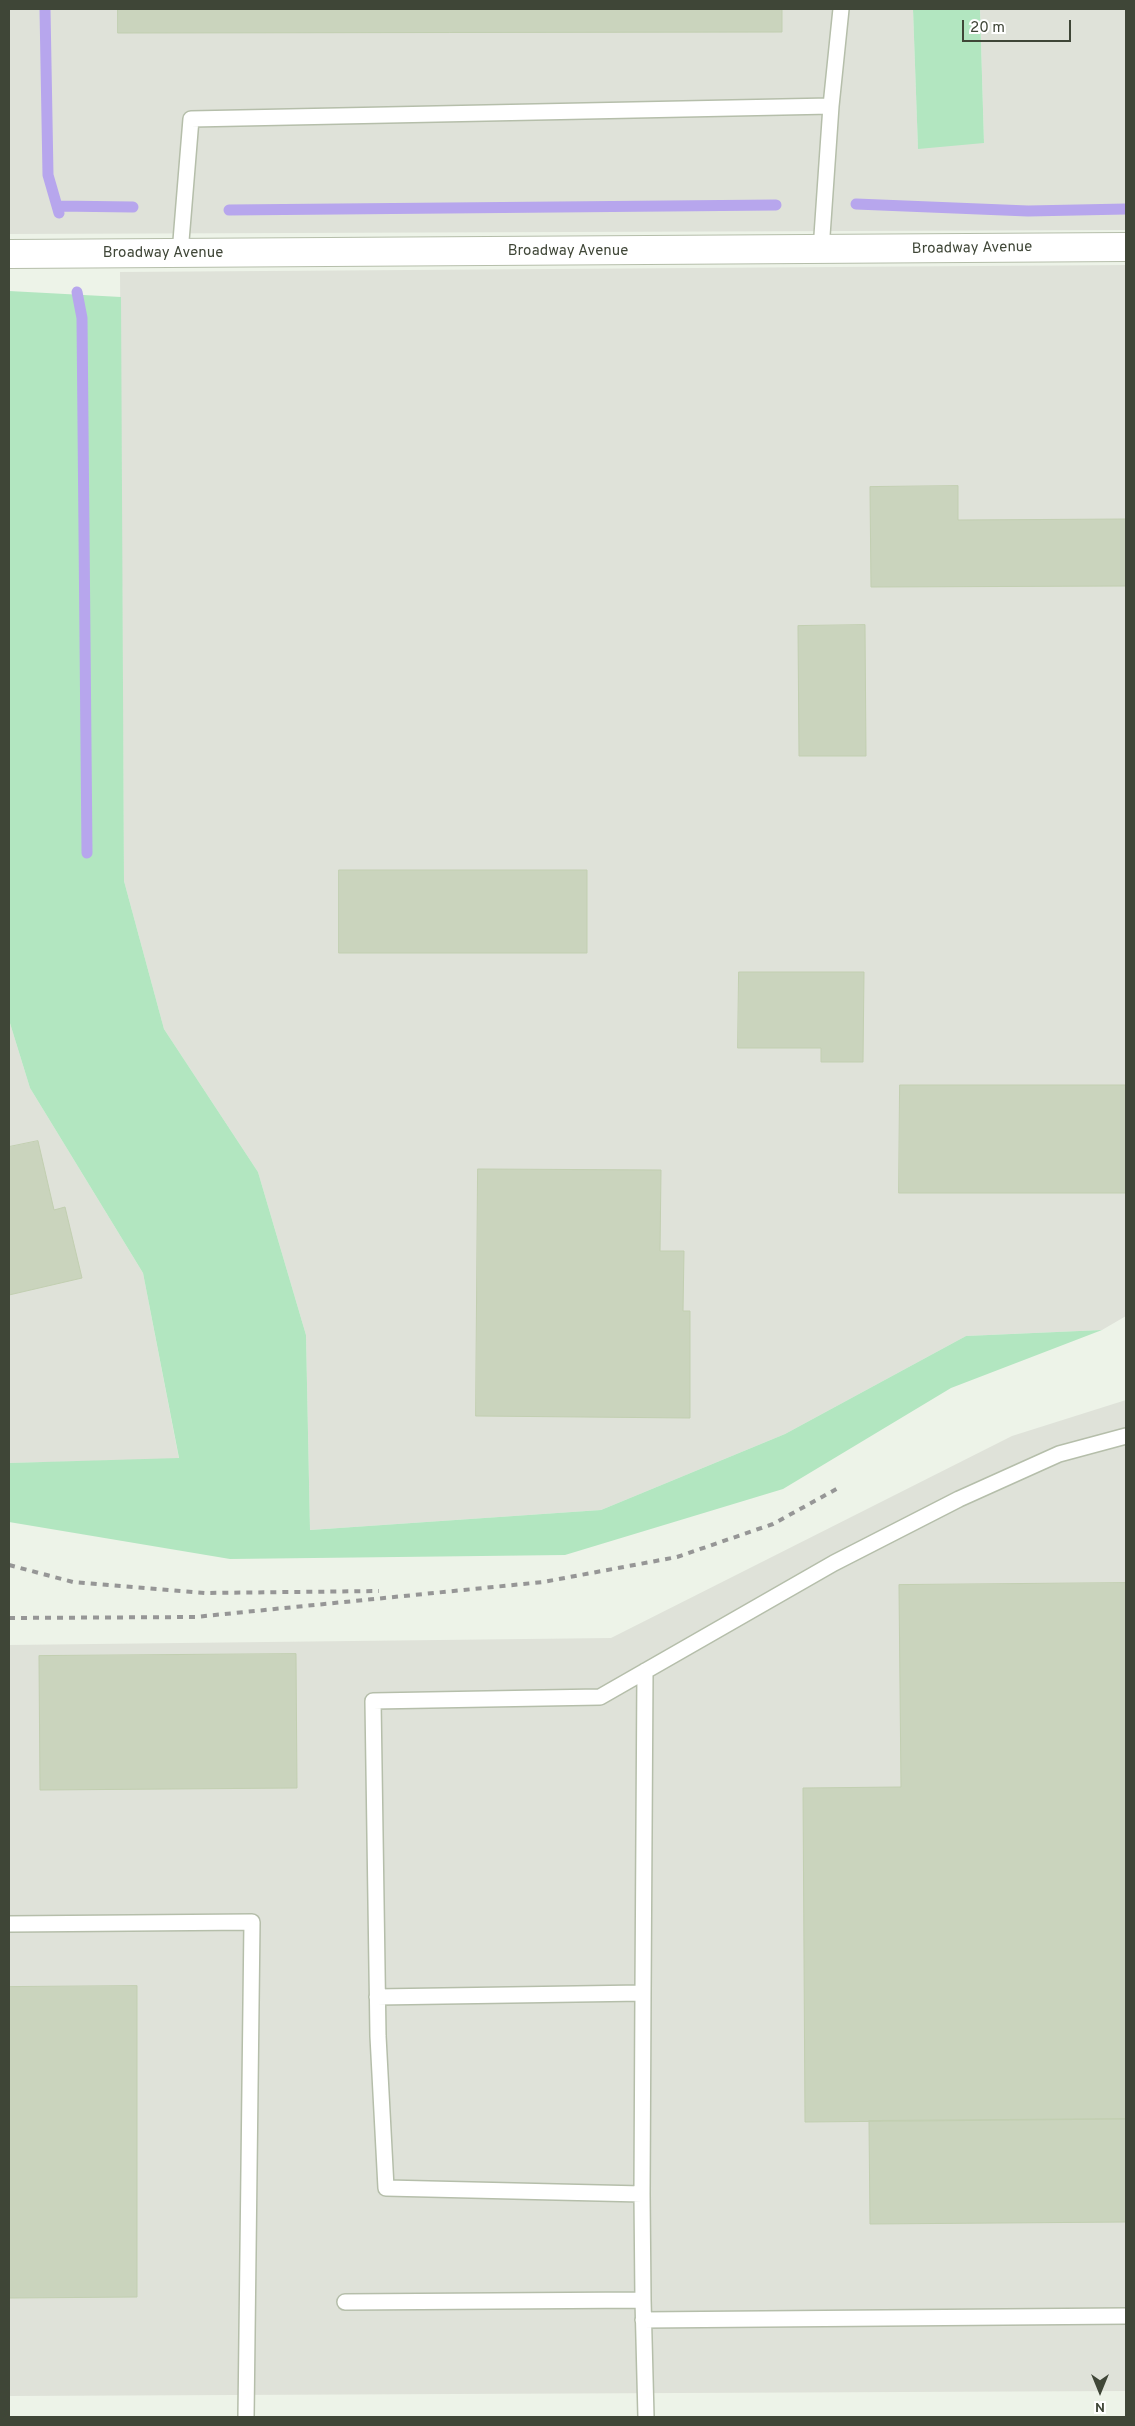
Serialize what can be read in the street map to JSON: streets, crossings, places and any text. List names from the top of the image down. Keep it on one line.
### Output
{"streets":{"street":["Broadway Avenue"]},"scale_bar":"20 m","north":"bottom"}
